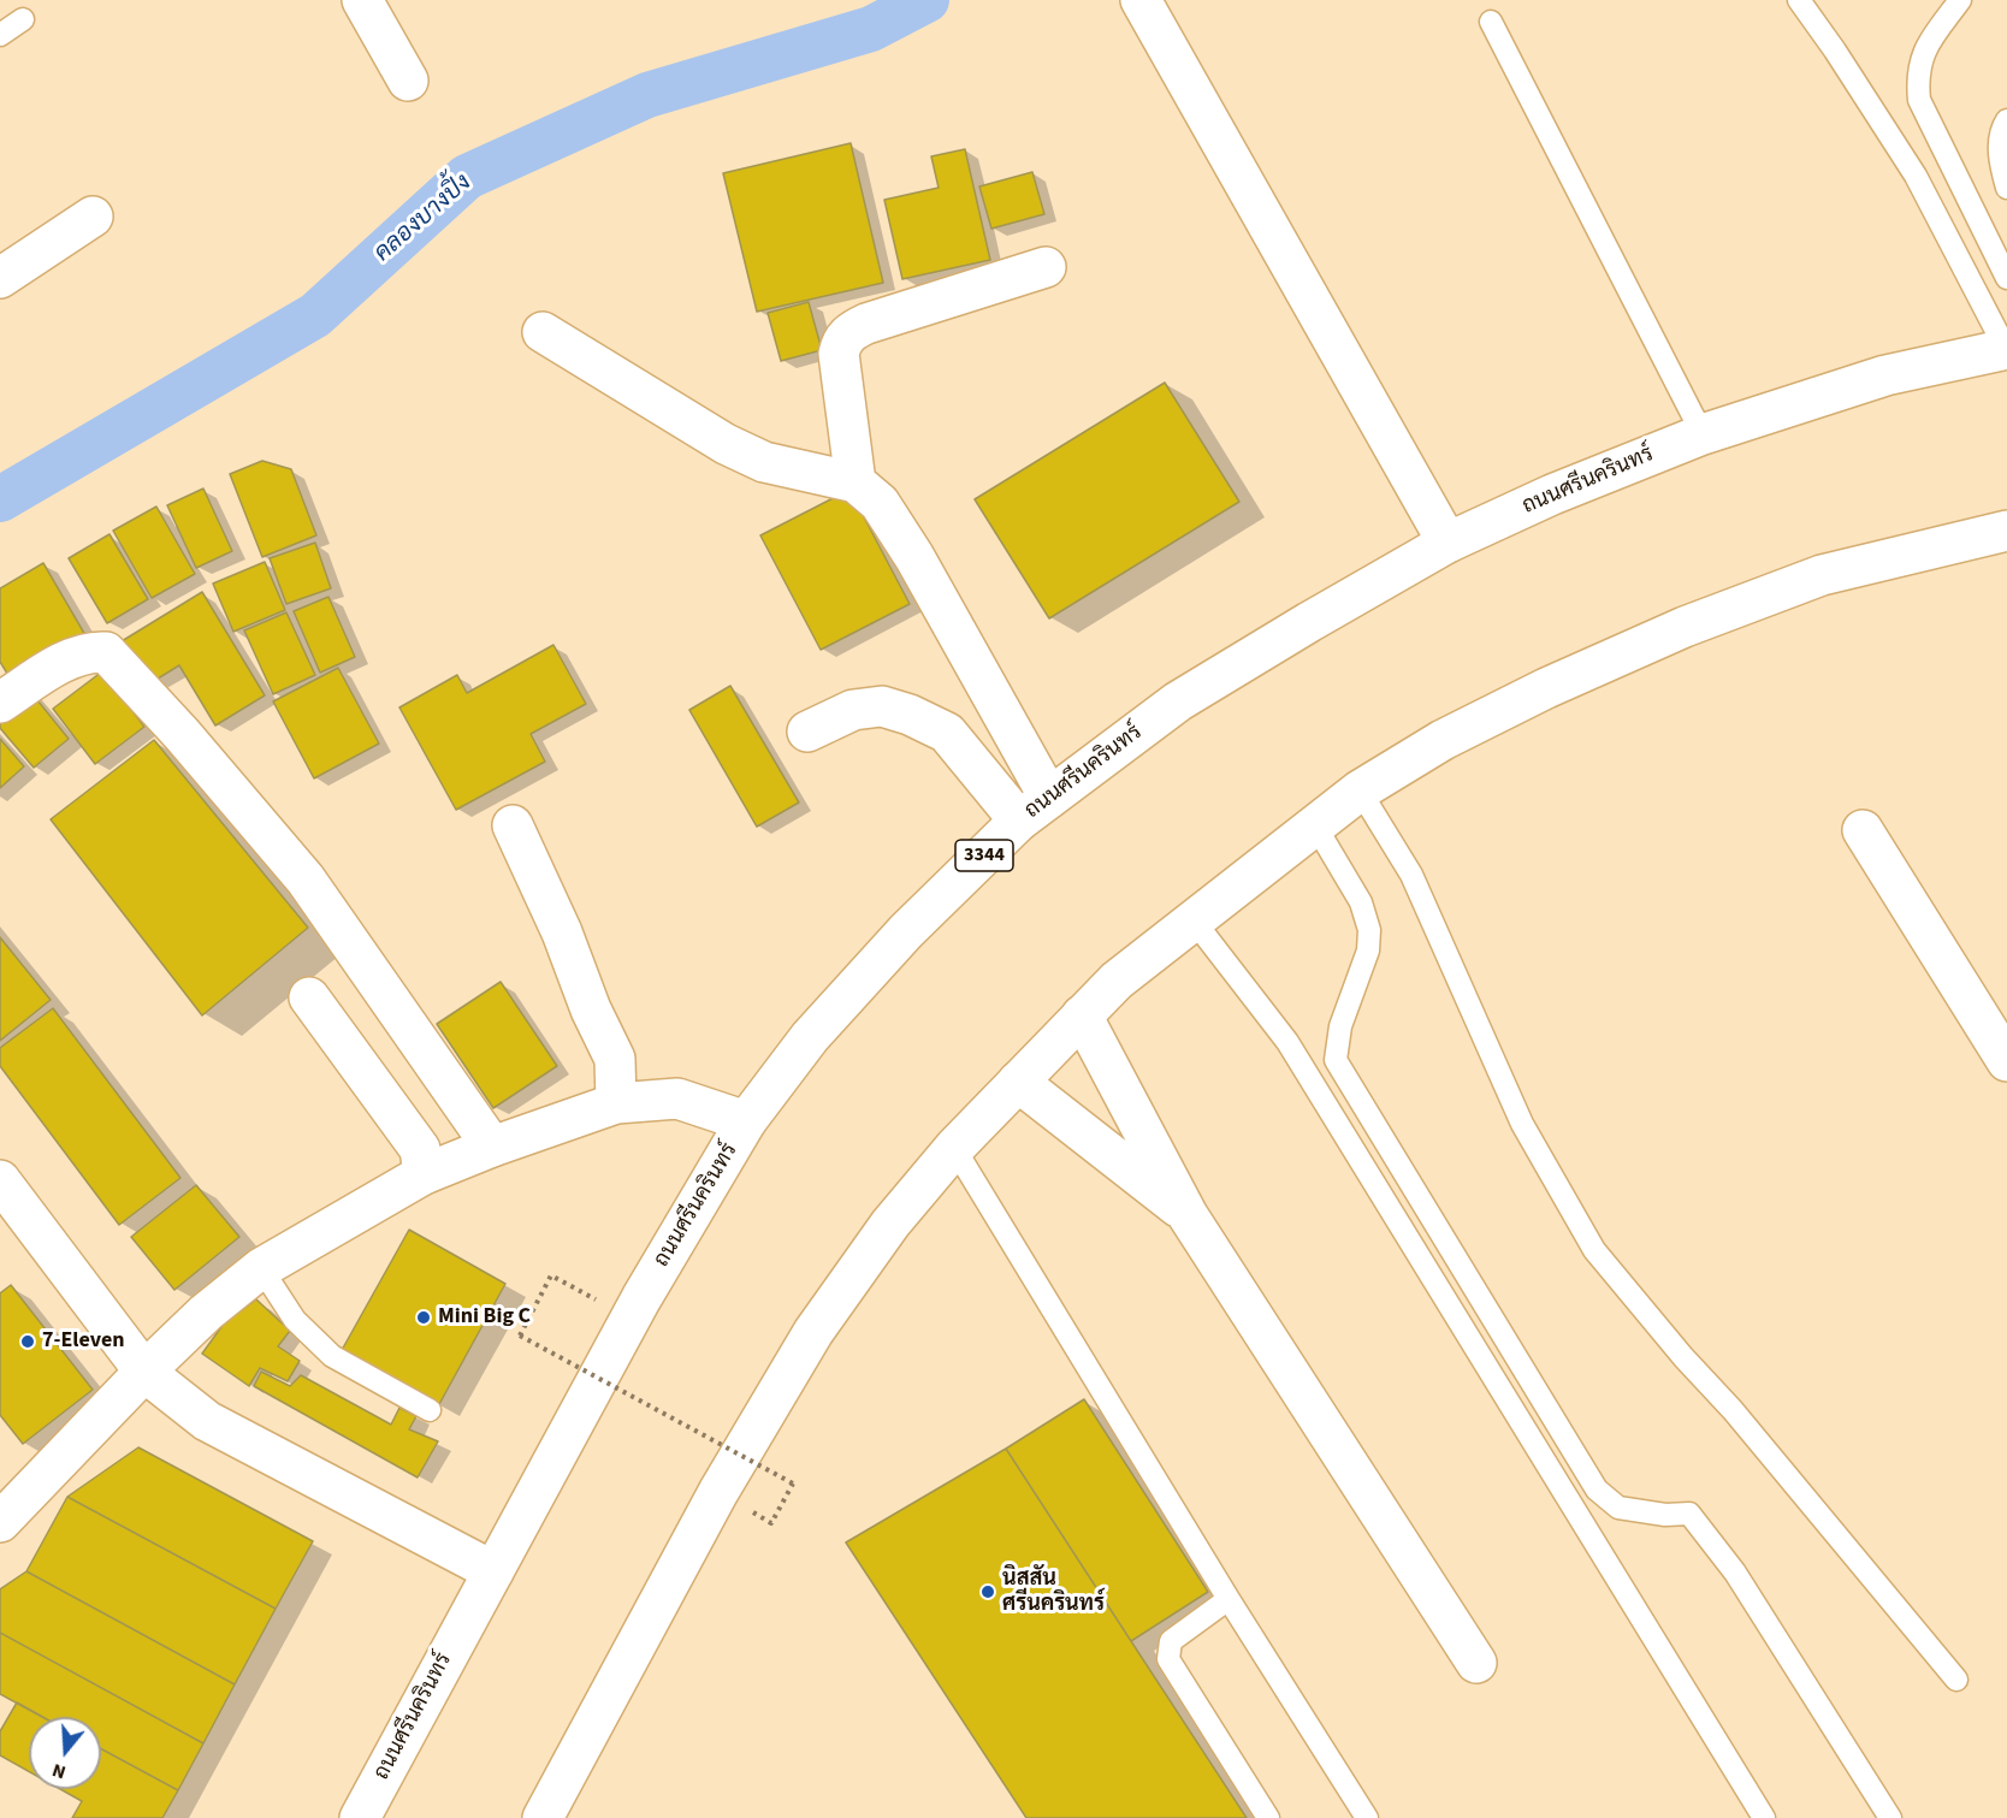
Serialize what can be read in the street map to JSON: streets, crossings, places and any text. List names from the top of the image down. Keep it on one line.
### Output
{"streets":{"street":["ถนนศรีนครินทร์","3344"]},"water":["คลองบางปิ้ง"],"places":["Mini Big C","7-Eleven","นิสสัน ศรีนครินทร์"],"north":"bottom"}
